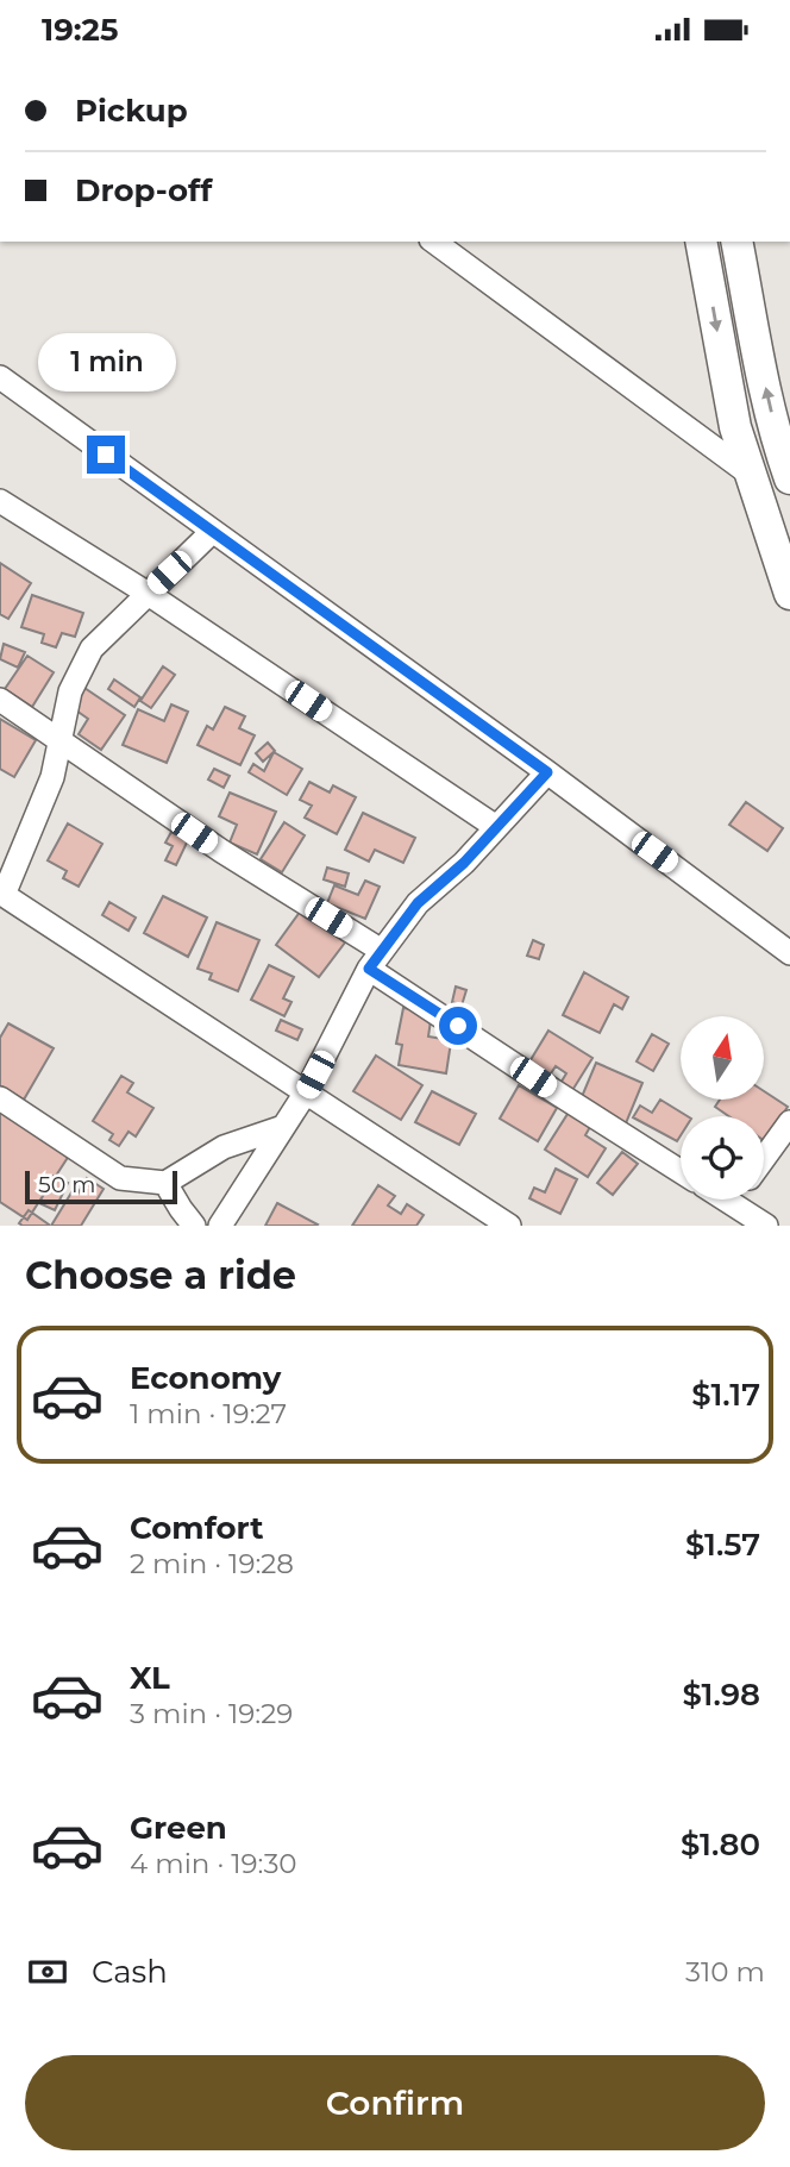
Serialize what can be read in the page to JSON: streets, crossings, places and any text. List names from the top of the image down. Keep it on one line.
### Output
{"scale_bar":"50 m","north":"top","page":{"status":"19:25","banner":["Pickup","Drop-off"],"bubble":"1 min","scale":"50 m","heading":"Choose a ride","list":[{"name":"Economy","note":"1 min · 19:27","value":"$1.17"},{"name":"Comfort","note":"2 min · 19:28","value":"$1.57"},{"name":"XL","note":"3 min · 19:29","value":"$1.98"},{"name":"Green","note":"4 min · 19:30","value":"$1.80"}],"pay":["Cash","310 m"],"buttons":"Confirm"}}
